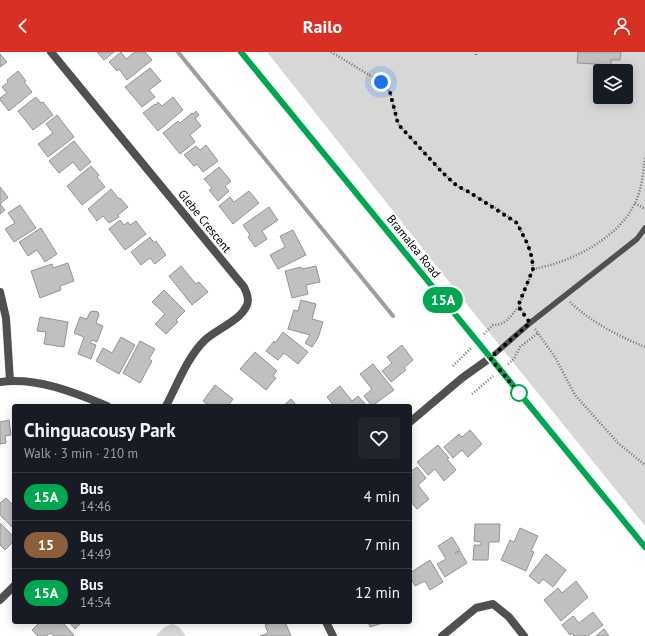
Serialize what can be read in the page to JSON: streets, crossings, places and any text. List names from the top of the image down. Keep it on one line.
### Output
{"streets":{"main road":["Bramalea Road"],"street":["Glebe Crescent"]},"lines":["bus line 15A"],"page":{"header":"Railo","on_map":"15A","heading":["Chinguacousy Park","Walk · 3 min · 210 m"],"list":[{"mark":"15A","name":"Bus","note":"14:46","value":"4 min"},{"mark":"15","name":"Bus","note":"14:49","value":"7 min"},{"mark":"15A","name":"Bus","note":"14:54","value":"12 min"}]}}
